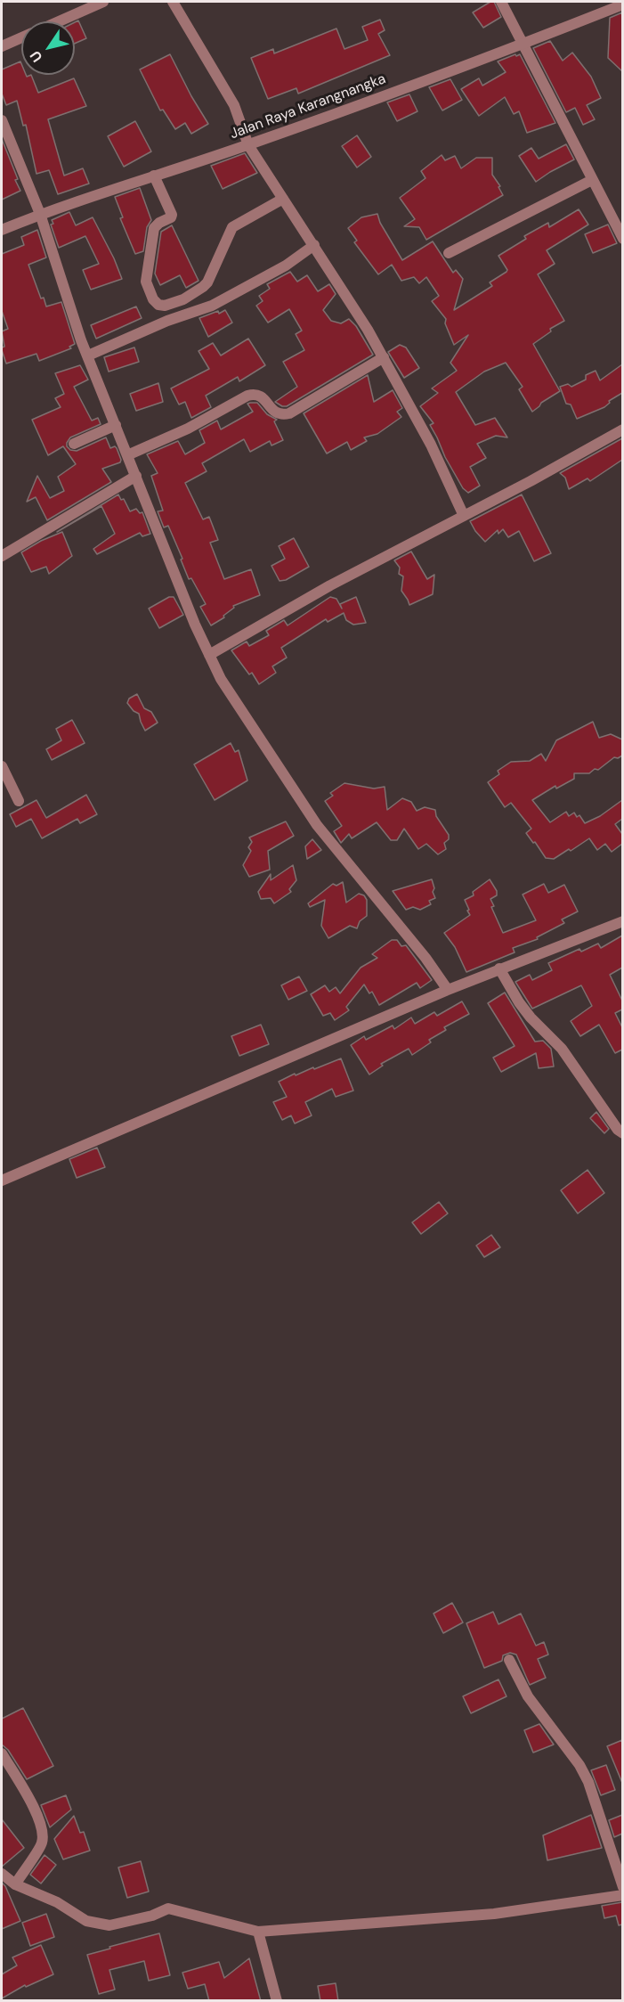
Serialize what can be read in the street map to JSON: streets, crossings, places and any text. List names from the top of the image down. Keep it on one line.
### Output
{"streets":{"street":["Jalan Raya Karangnangka"]},"north":"bottom left"}
